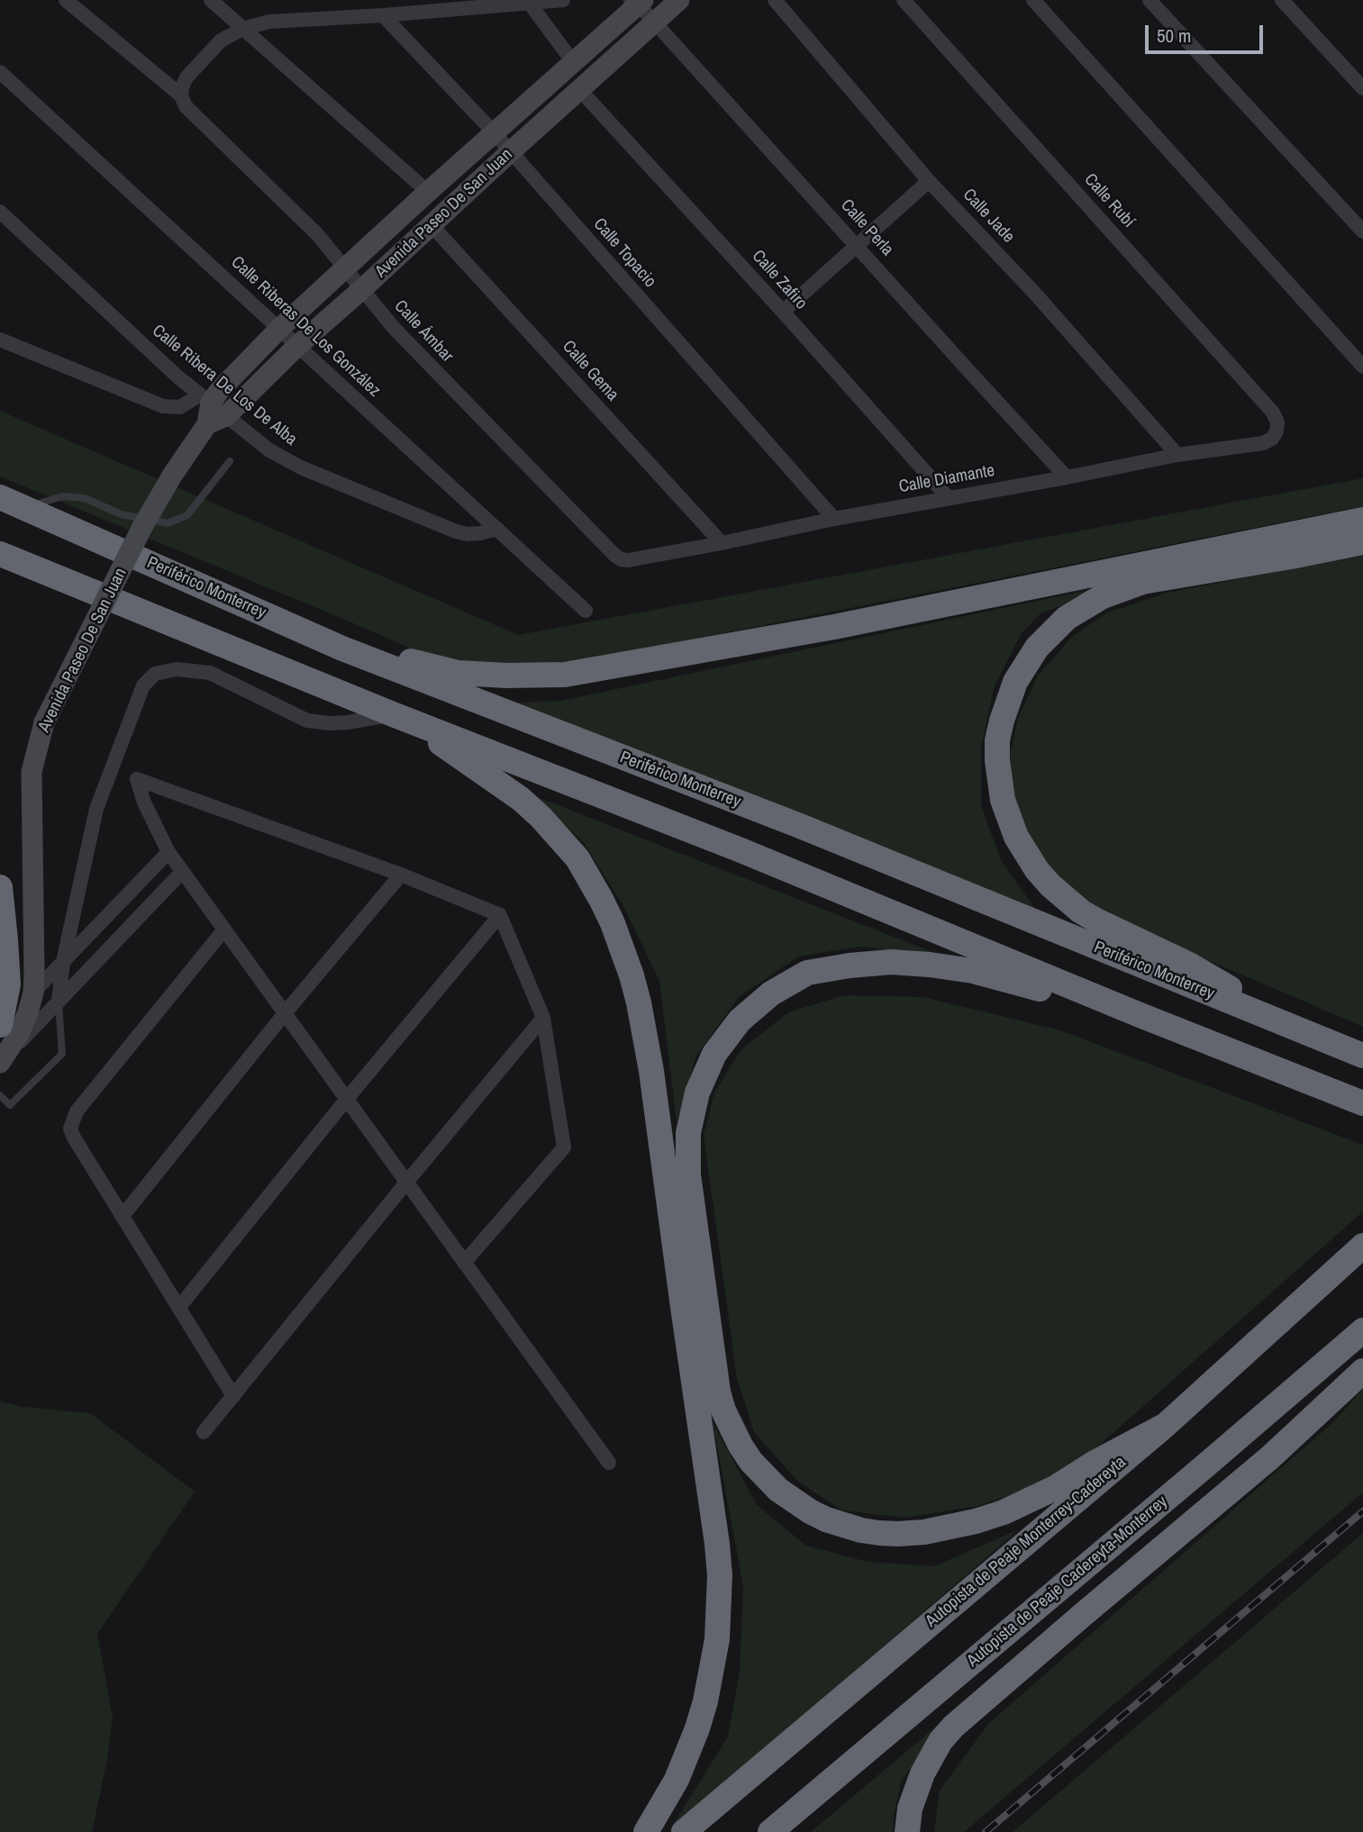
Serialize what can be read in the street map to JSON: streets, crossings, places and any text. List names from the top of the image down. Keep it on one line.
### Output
{"streets":{"highway":["Periférico Monterrey","Autopista de Peaje Monterrey-Cadereyta","Autopista de Peaje Cadereyta-Monterrey"],"street":["Calle Rubí","Avenida Paseo De San Juan","Calle Jade","Calle Perla","Calle Topacio","Calle Zafiro","Calle Riberas De Los González","Calle Ámbar","Calle Gema","Calle Ribera De Los De Alba","Calle Diamante"]},"crossings":[["Calle Rubí","Calle Diamante"],["Avenida Paseo De San Juan","Calle Perla"],["Avenida Paseo De San Juan","Calle Topacio"],["Avenida Paseo De San Juan","Calle Zafiro"],["Avenida Paseo De San Juan","Calle Riberas De Los González"],["Avenida Paseo De San Juan","Calle Ámbar"],["Avenida Paseo De San Juan","Calle Gema"],["Avenida Paseo De San Juan","Calle Ribera De Los De Alba"],["Calle Jade","Calle Diamante"],["Calle Perla","Calle Diamante"],["Calle Topacio","Calle Diamante"],["Calle Zafiro","Calle Diamante"],["Calle Riberas De Los González","Calle Ribera De Los De Alba"],["Calle Ámbar","Calle Diamante"],["Calle Gema","Calle Diamante"]],"scale_bar":"50 m"}
